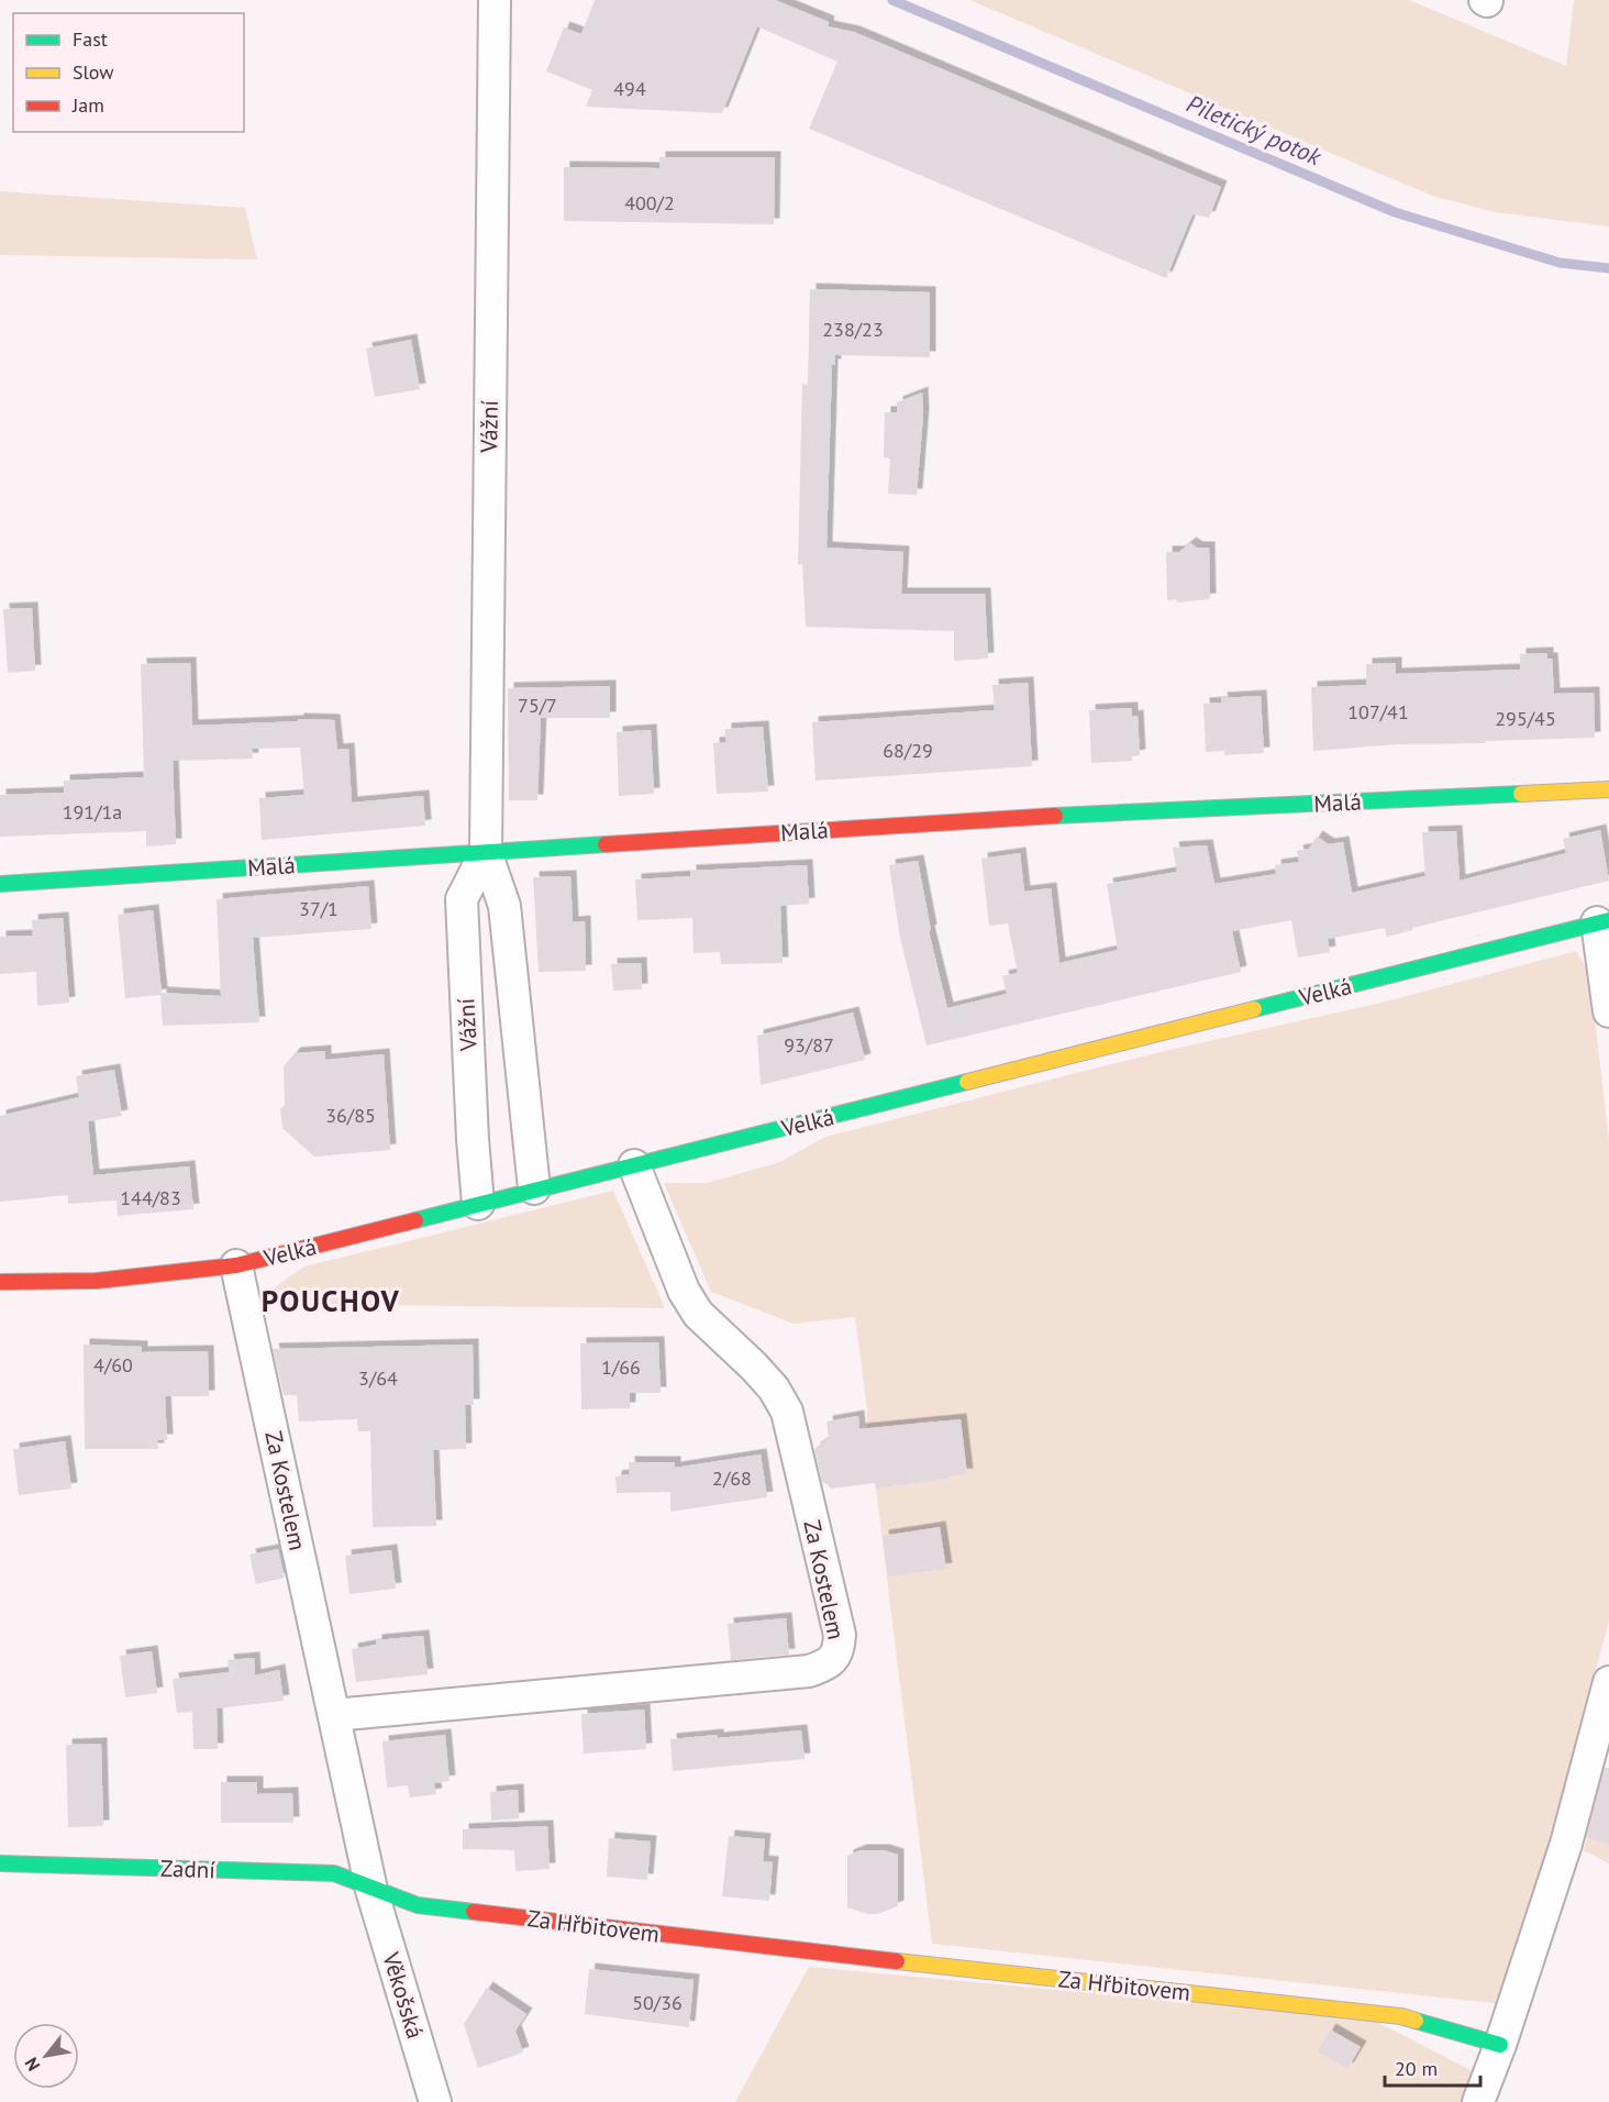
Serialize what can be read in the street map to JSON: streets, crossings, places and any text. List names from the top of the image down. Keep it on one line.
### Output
{"streets":{"street":["Vážní","Malá","Velká","Za Kostelem","Zadní","Za Hřbitovem","Věkošská"]},"crossings":[["Vážní","Malá"],["Vážní","Velká"],["Velká","Za Kostelem"],["Za Kostelem","Zadní"],["Za Kostelem","Za Hřbitovem"],["Za Kostelem","Věkošská"],["Zadní","Za Hřbitovem"],["Zadní","Věkošská"],["Za Hřbitovem","Věkošská"]],"districts":["POUCHOV"],"water":["Piletický potok"],"house_numbers":["494","400/2","238/23","75/7","107/41","295/45","68/29","191/1a","37/1","93/87","36/85","144/83","4/60","1/66","3/64","2/68","50/36"],"legend":["Fast","Slow","Jam"],"scale_bar":"20 m","north":"bottom left"}
